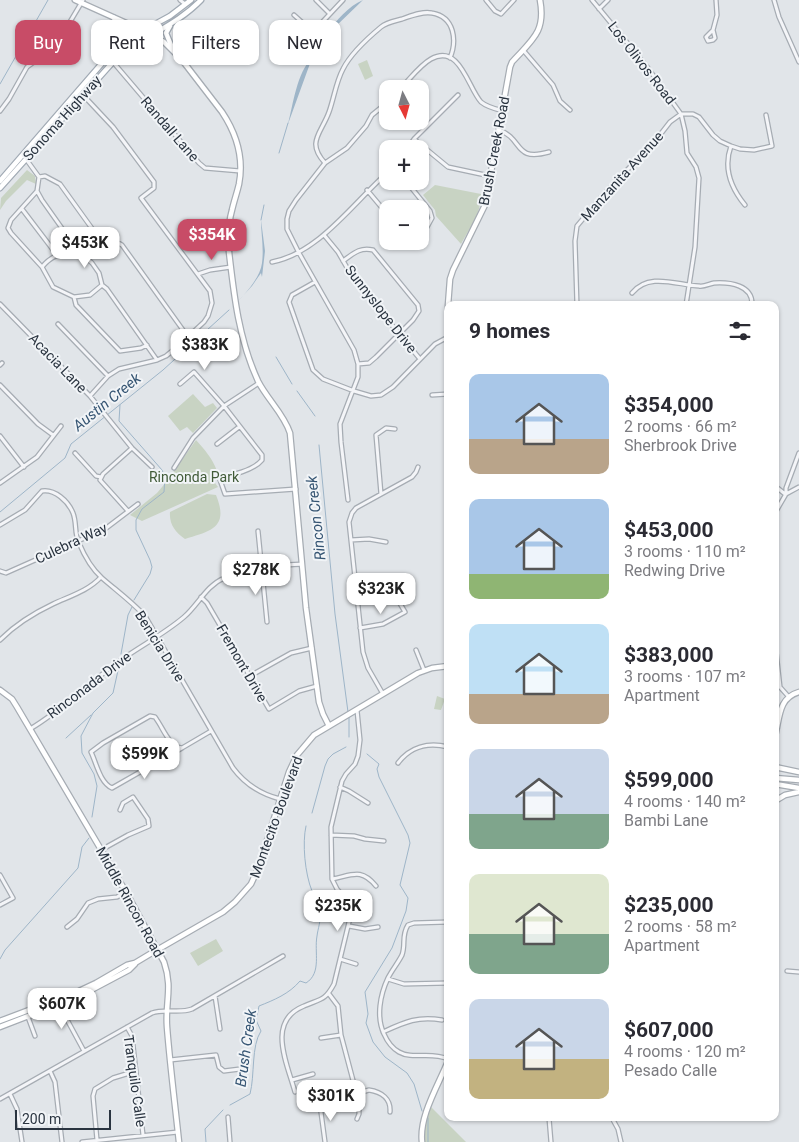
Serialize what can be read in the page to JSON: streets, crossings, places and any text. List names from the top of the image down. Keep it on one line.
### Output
{"streets":{"main road":["Sonoma Highway","Brush Creek Road","Montecito Boulevard","Middle Rincon Road"],"street":["Los Olivos Road","Randall Lane","Manzanita Avenue","Sunnyslope Drive","Acacia Lane","Culebra Way","Benicia Drive","Fremont Drive","Rinconada Drive","Tranquilo Calle"]},"crossings":[["Los Olivos Road","Manzanita Avenue"],["Culebra Way","Benicia Drive"],["Benicia Drive","Rinconada Drive"],["Benicia Drive","Montecito Boulevard"],["Fremont Drive","Rinconada Drive"],["Rinconada Drive","Middle Rincon Road"],["Montecito Boulevard","Middle Rincon Road"]],"water":["Austin Creek","Rincon Creek","Brush Creek"],"parks":["Rinconda Park"],"scale_bar":"200 m","north":"bottom","page":{"chip":["Buy","Rent","Filters","New"],"map_buttons":["+","−"],"price":["$354K","$453K","$383K","$278K","$323K","$599K","$235K","$607K","$301K"],"heading":"9 homes","list":[{"name":"$354,000","note":"2 rooms · 66 m² · Sherbrook Drive"},{"name":"$453,000","note":"3 rooms · 110 m² · Redwing Drive"},{"name":"$383,000","note":"3 rooms · 107 m² · Apartment"},{"name":"$599,000","note":"4 rooms · 140 m² · Bambi Lane"},{"name":"$235,000","note":"2 rooms · 58 m² · Apartment"},{"name":"$607,000","note":"4 rooms · 120 m² · Pesado Calle"}],"scale":"200 m"}}
